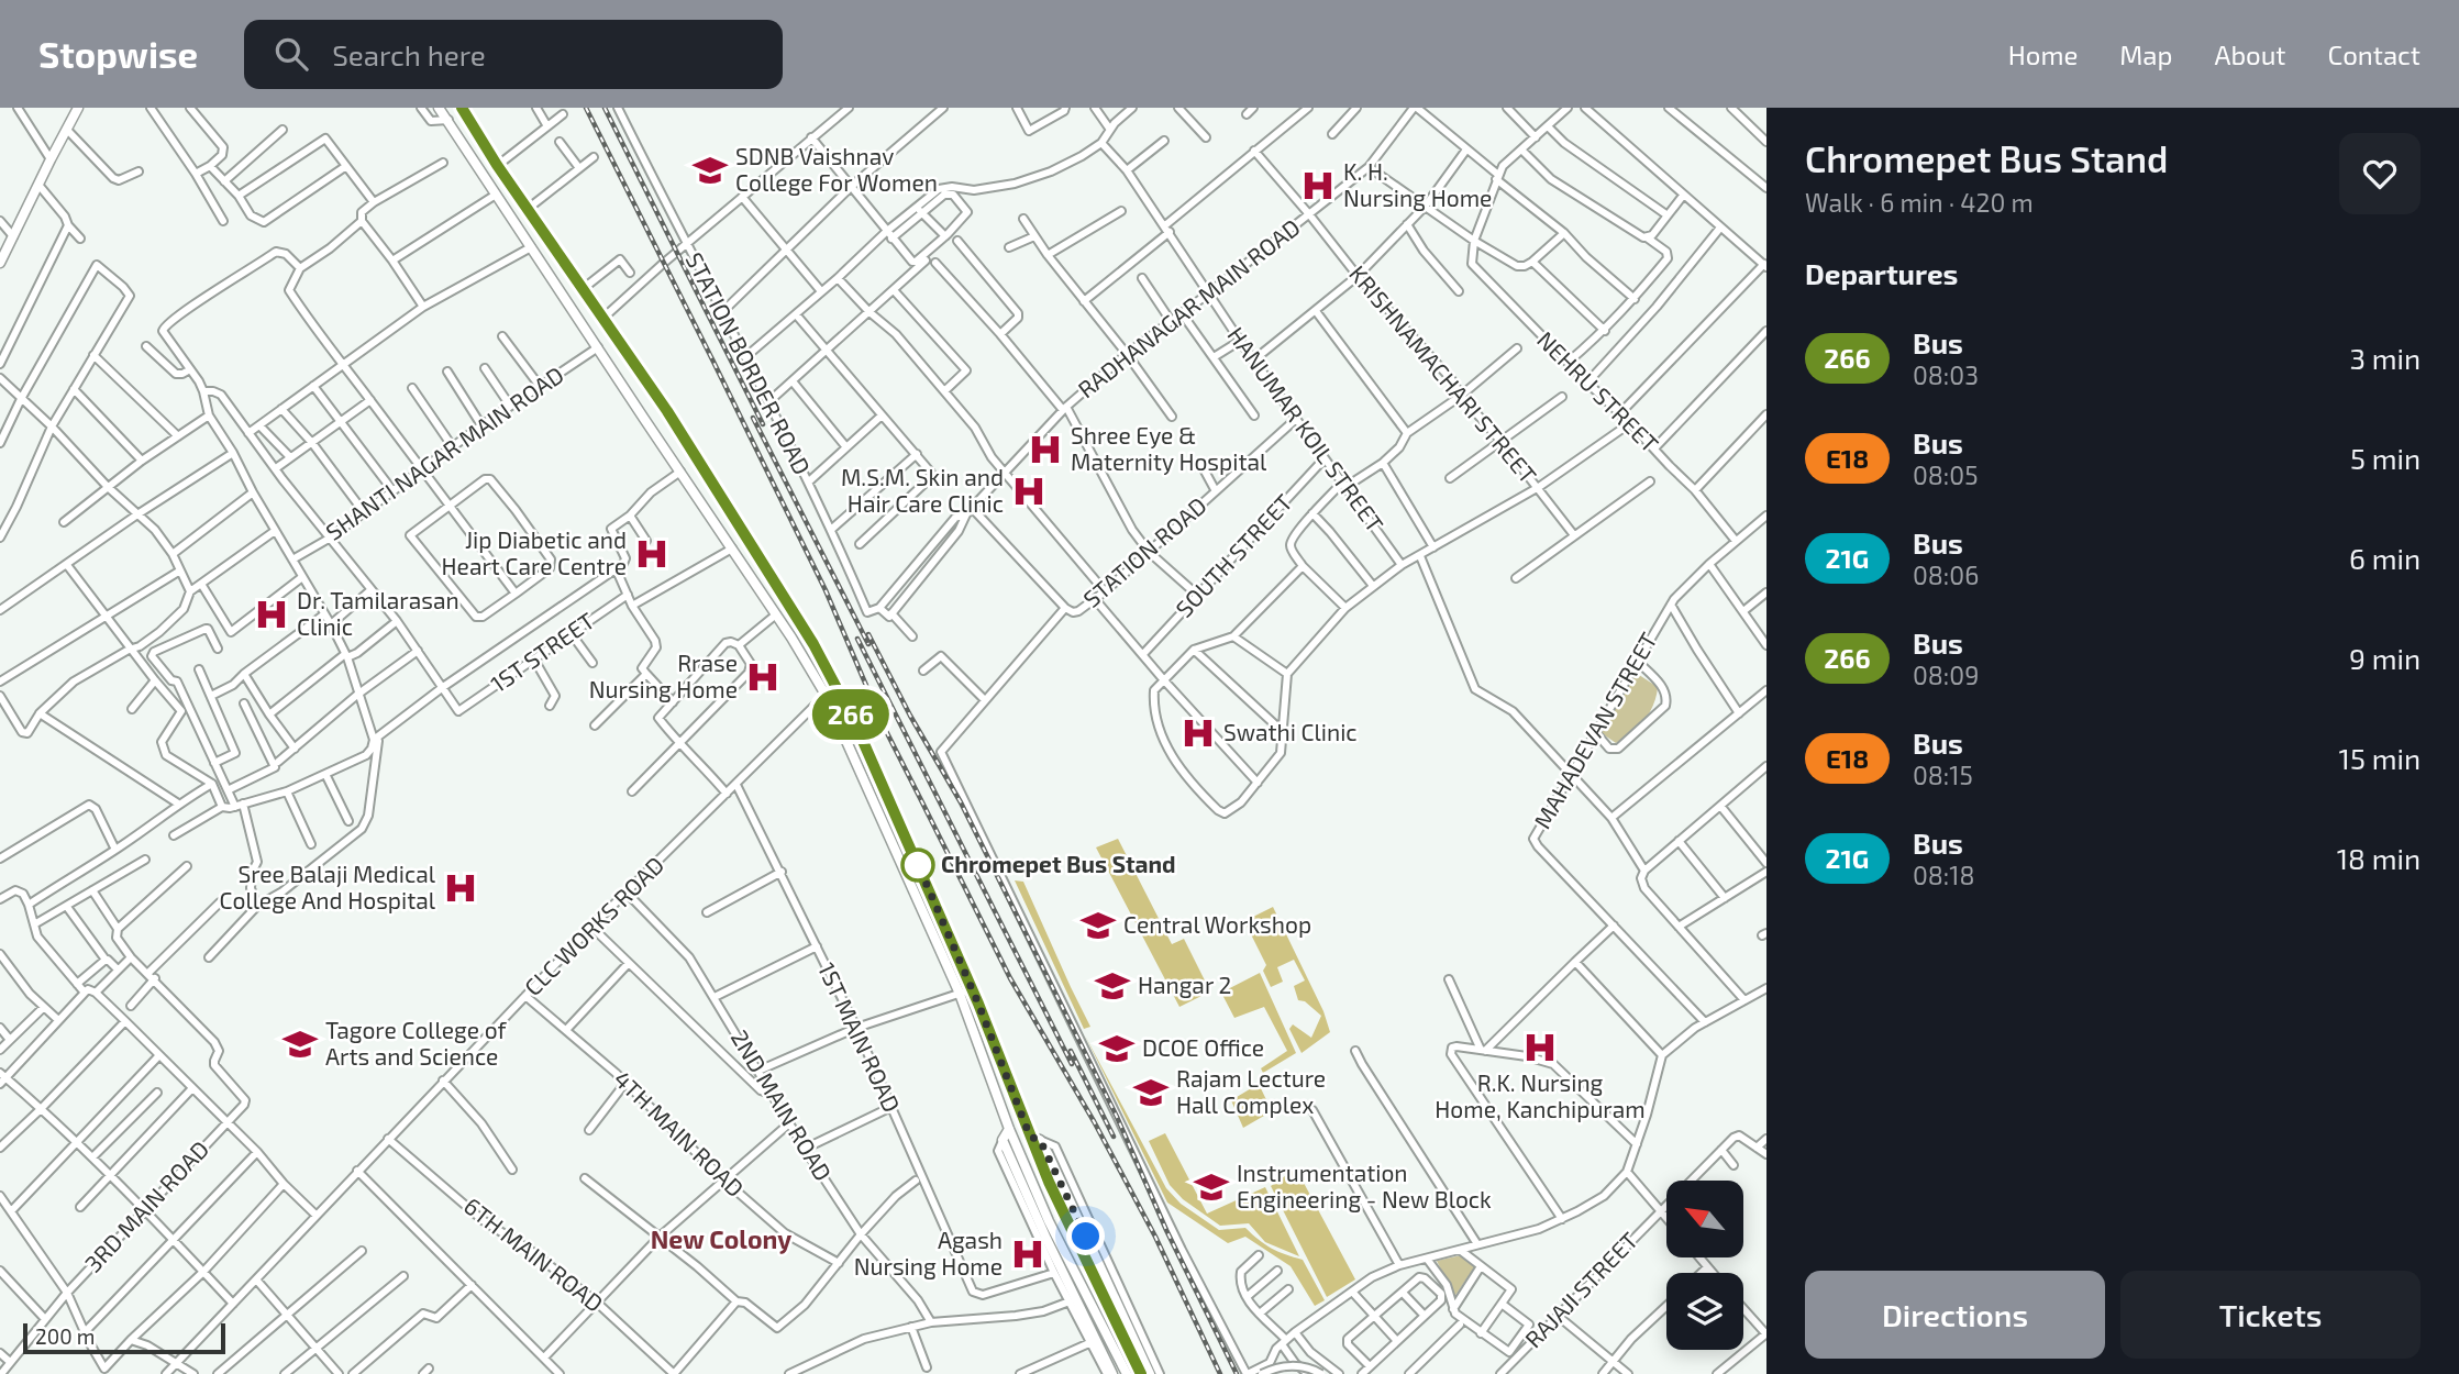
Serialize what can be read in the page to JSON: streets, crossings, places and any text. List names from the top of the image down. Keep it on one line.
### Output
{"streets":{"street":["RADHANAGAR MAIN ROAD","STATION BORDER ROAD","KRISHNAMACHARI STREET","NEHRU STREET","HANUMAR KOIL STREET","SHANTI NAGAR MAIN ROAD","STATION ROAD","SOUTH STREET","1ST STREET","MAHADEVAN STREET","CLC WORKS ROAD","1ST MAIN ROAD","2ND MAIN ROAD","4TH MAIN ROAD","3RD MAIN ROAD","6TH MAIN ROAD","RAJAJI STREET"]},"crossings":[["RADHANAGAR MAIN ROAD","KRISHNAMACHARI STREET"],["RADHANAGAR MAIN ROAD","HANUMAR KOIL STREET"],["NEHRU STREET","MAHADEVAN STREET"],["HANUMAR KOIL STREET","STATION ROAD"],["HANUMAR KOIL STREET","SOUTH STREET"],["CLC WORKS ROAD","1ST MAIN ROAD"],["CLC WORKS ROAD","2ND MAIN ROAD"],["CLC WORKS ROAD","4TH MAIN ROAD"],["CLC WORKS ROAD","6TH MAIN ROAD"]],"districts":["New Colony"],"places":{"school or university":["SDNB Vaishnav College For Women","Central Workshop","Hangar 2","Tagore College of Arts and Science","DCOE Office","Rajam Lecture Hall Complex","Instrumentation Engineering - New Block"],"hospital":["K. H. Nursing Home","Shree Eye & Maternity Hospital","M.S.M. Skin and Hair Care Clinic","Jip Diabetic and Heart Care Centre","Dr. Tamilarasan Clinic","Rrase Nursing Home","Swathi Clinic","Sree Balaji Medical College And Hospital","R.K. Nursing Home, Kanchipuram","Agash Nursing Home"],"other":["Chromepet Bus Stand"]},"lines":["bus line 266"],"scale_bar":"200 m","north":"top left","page":{"header":"Stopwise","search":"Search here","nav":["Home","Map","About","Contact"],"on_map":"266","heading":[["Chromepet Bus Stand","Walk · 6 min · 420 m"],"Departures"],"list":[{"mark":"266","name":"Bus","note":"08:03","value":"3 min"},{"mark":"E18","name":"Bus","note":"08:05","value":"5 min"},{"mark":"21G","name":"Bus","note":"08:06","value":"6 min"},{"mark":"266","name":"Bus","note":"08:09","value":"9 min"},{"mark":"E18","name":"Bus","note":"08:15","value":"15 min"},{"mark":"21G","name":"Bus","note":"08:18","value":"18 min"}],"buttons":["Directions","Tickets"],"scale":"200 m"}}
